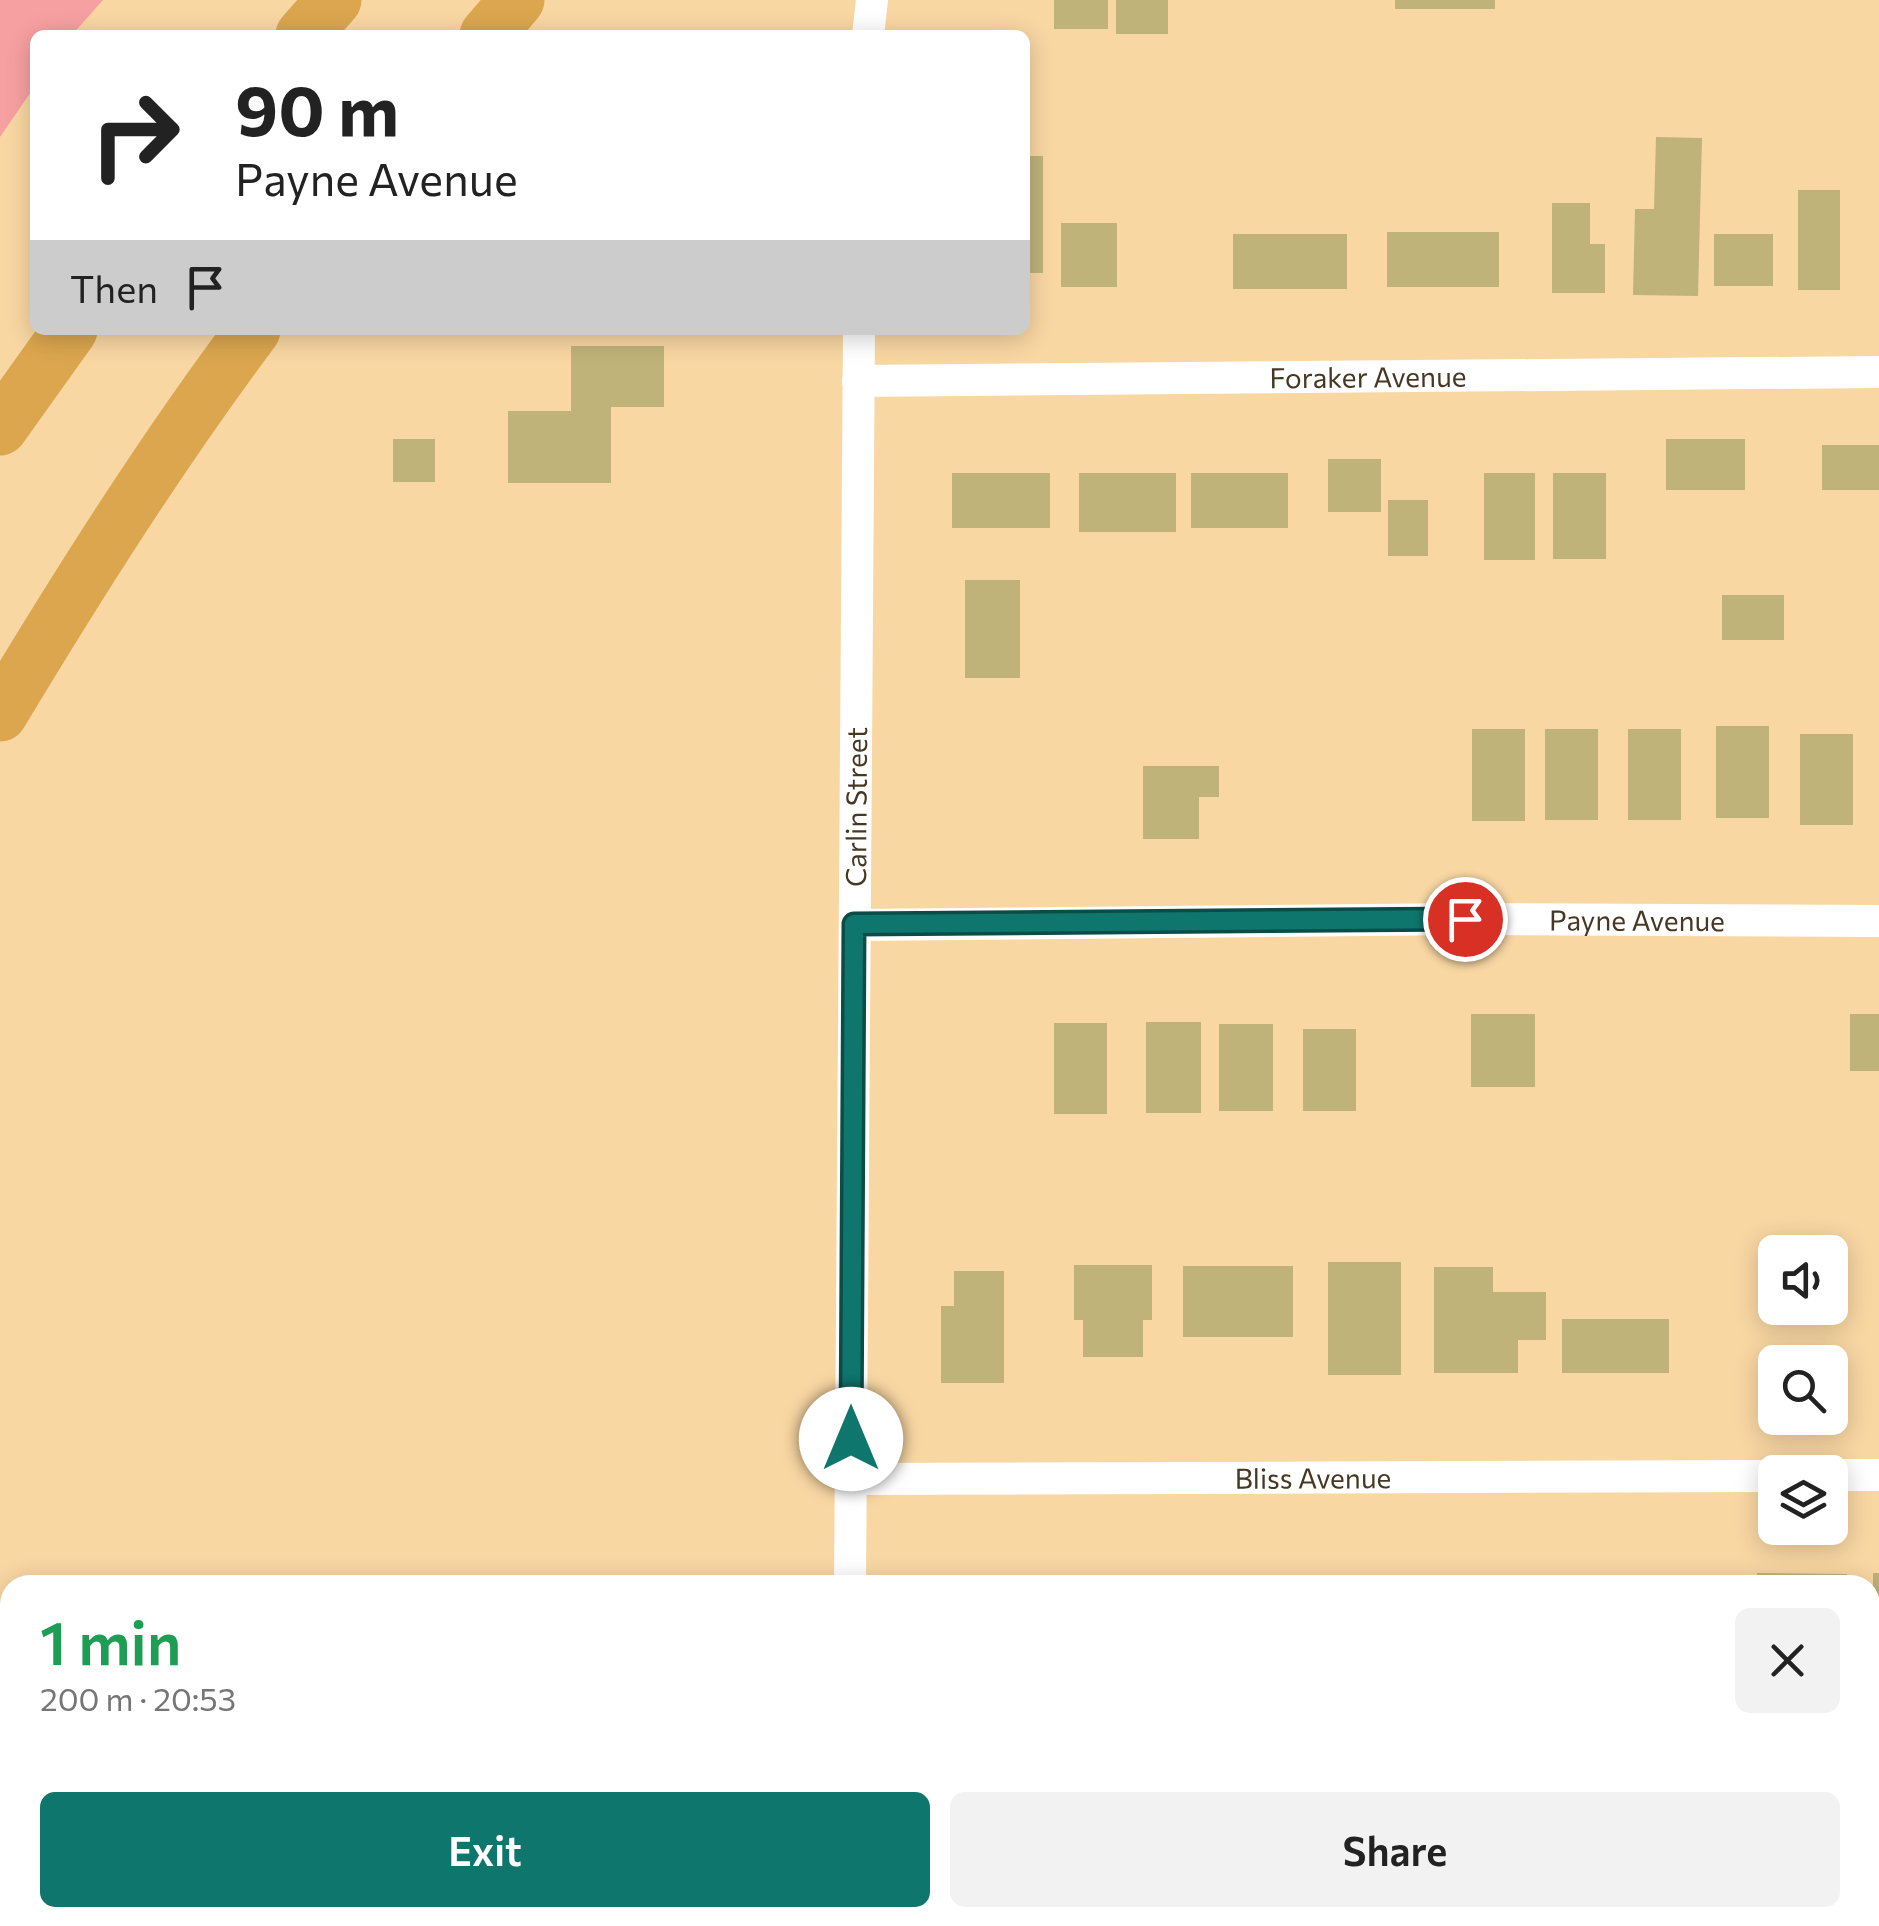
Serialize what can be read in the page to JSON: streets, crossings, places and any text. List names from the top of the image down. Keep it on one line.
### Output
{"streets":{"street":["Foraker Avenue","Carlin Street","Payne Avenue","Bliss Avenue"]},"crossings":[["Foraker Avenue","Carlin Street"],["Carlin Street","Payne Avenue"],["Carlin Street","Bliss Avenue"]],"page":{"turn":["90 m","Payne Avenue"],"then":"Then","heading":["1 min","200 m · 20:53"],"buttons":["Exit","Share"]}}
